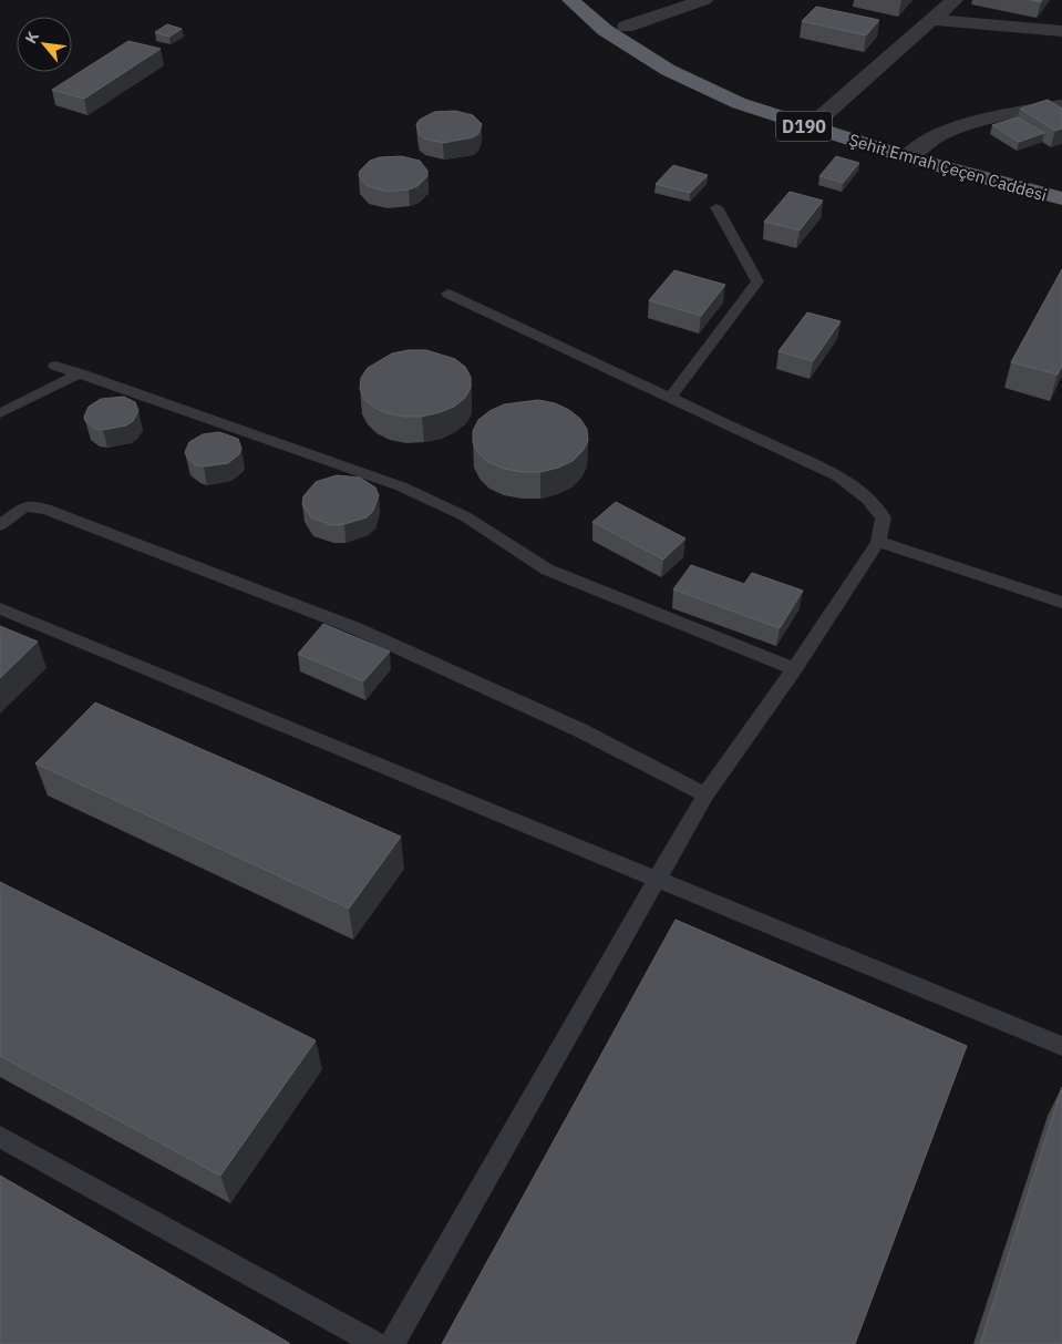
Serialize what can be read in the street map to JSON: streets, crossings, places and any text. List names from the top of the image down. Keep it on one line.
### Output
{"streets":{"highway":["D190","Şehit Emrah Çeçen Caddesi"]},"crossings":[["D190","Şehit Emrah Çeçen Caddesi"]],"north":"top left"}
